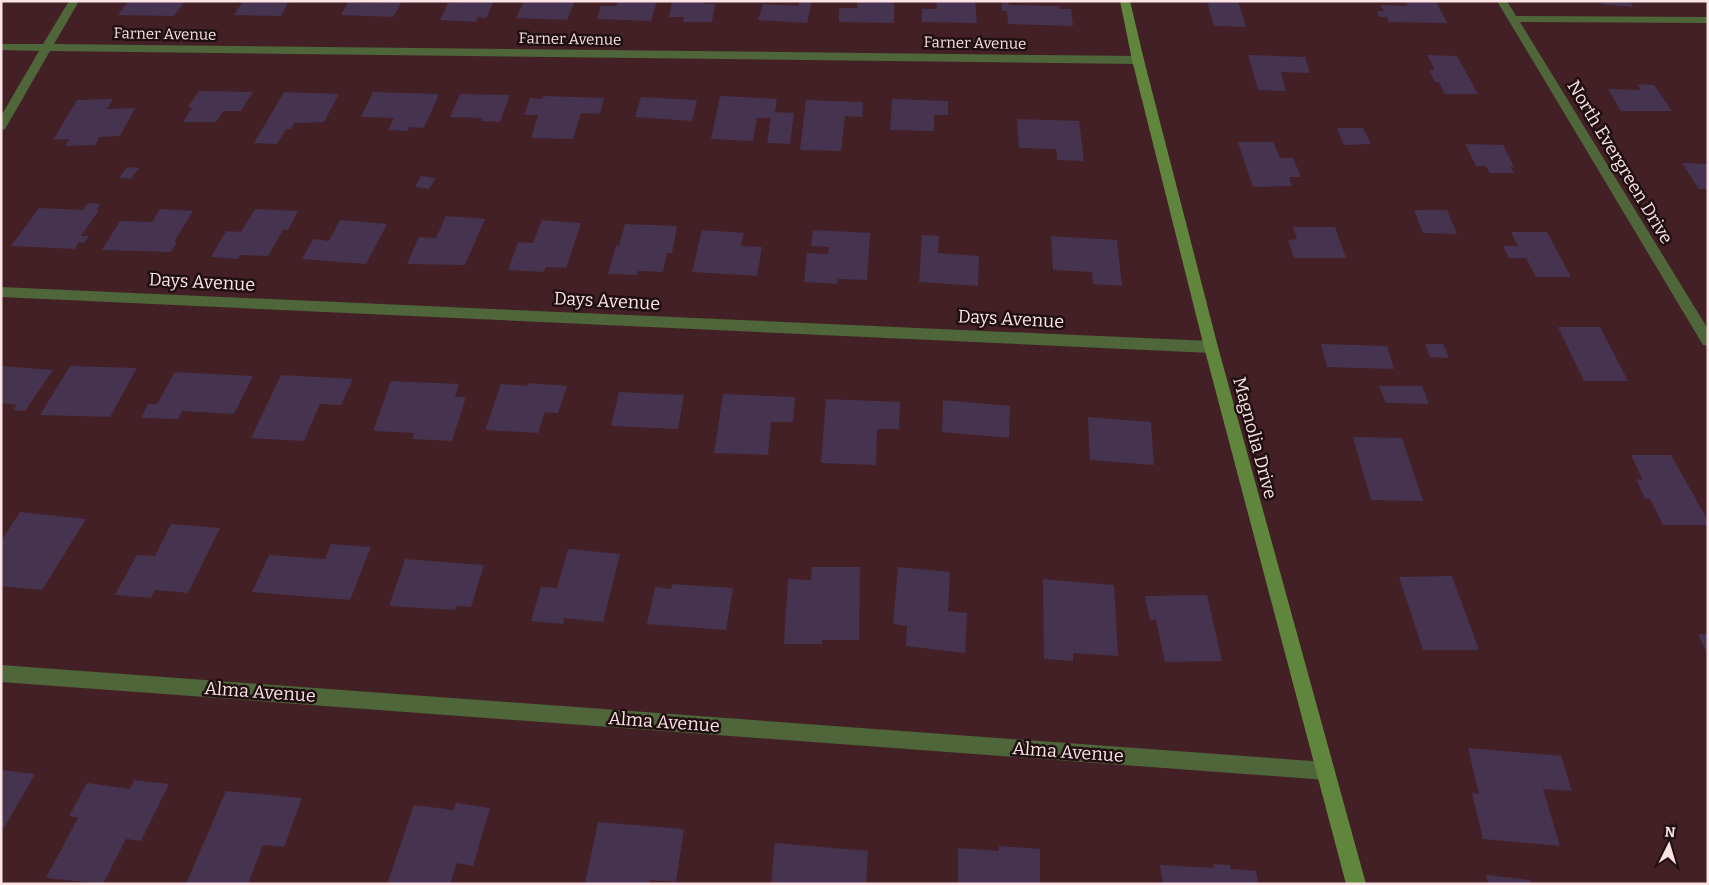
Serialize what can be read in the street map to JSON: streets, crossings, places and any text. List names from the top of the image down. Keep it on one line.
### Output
{"streets":{"street":["Farner Avenue","North Evergreen Drive","Days Avenue","Magnolia Drive","Alma Avenue"]},"crossings":[["Farner Avenue","Magnolia Drive"],["Days Avenue","Magnolia Drive"],["Magnolia Drive","Alma Avenue"]],"north":"top"}
